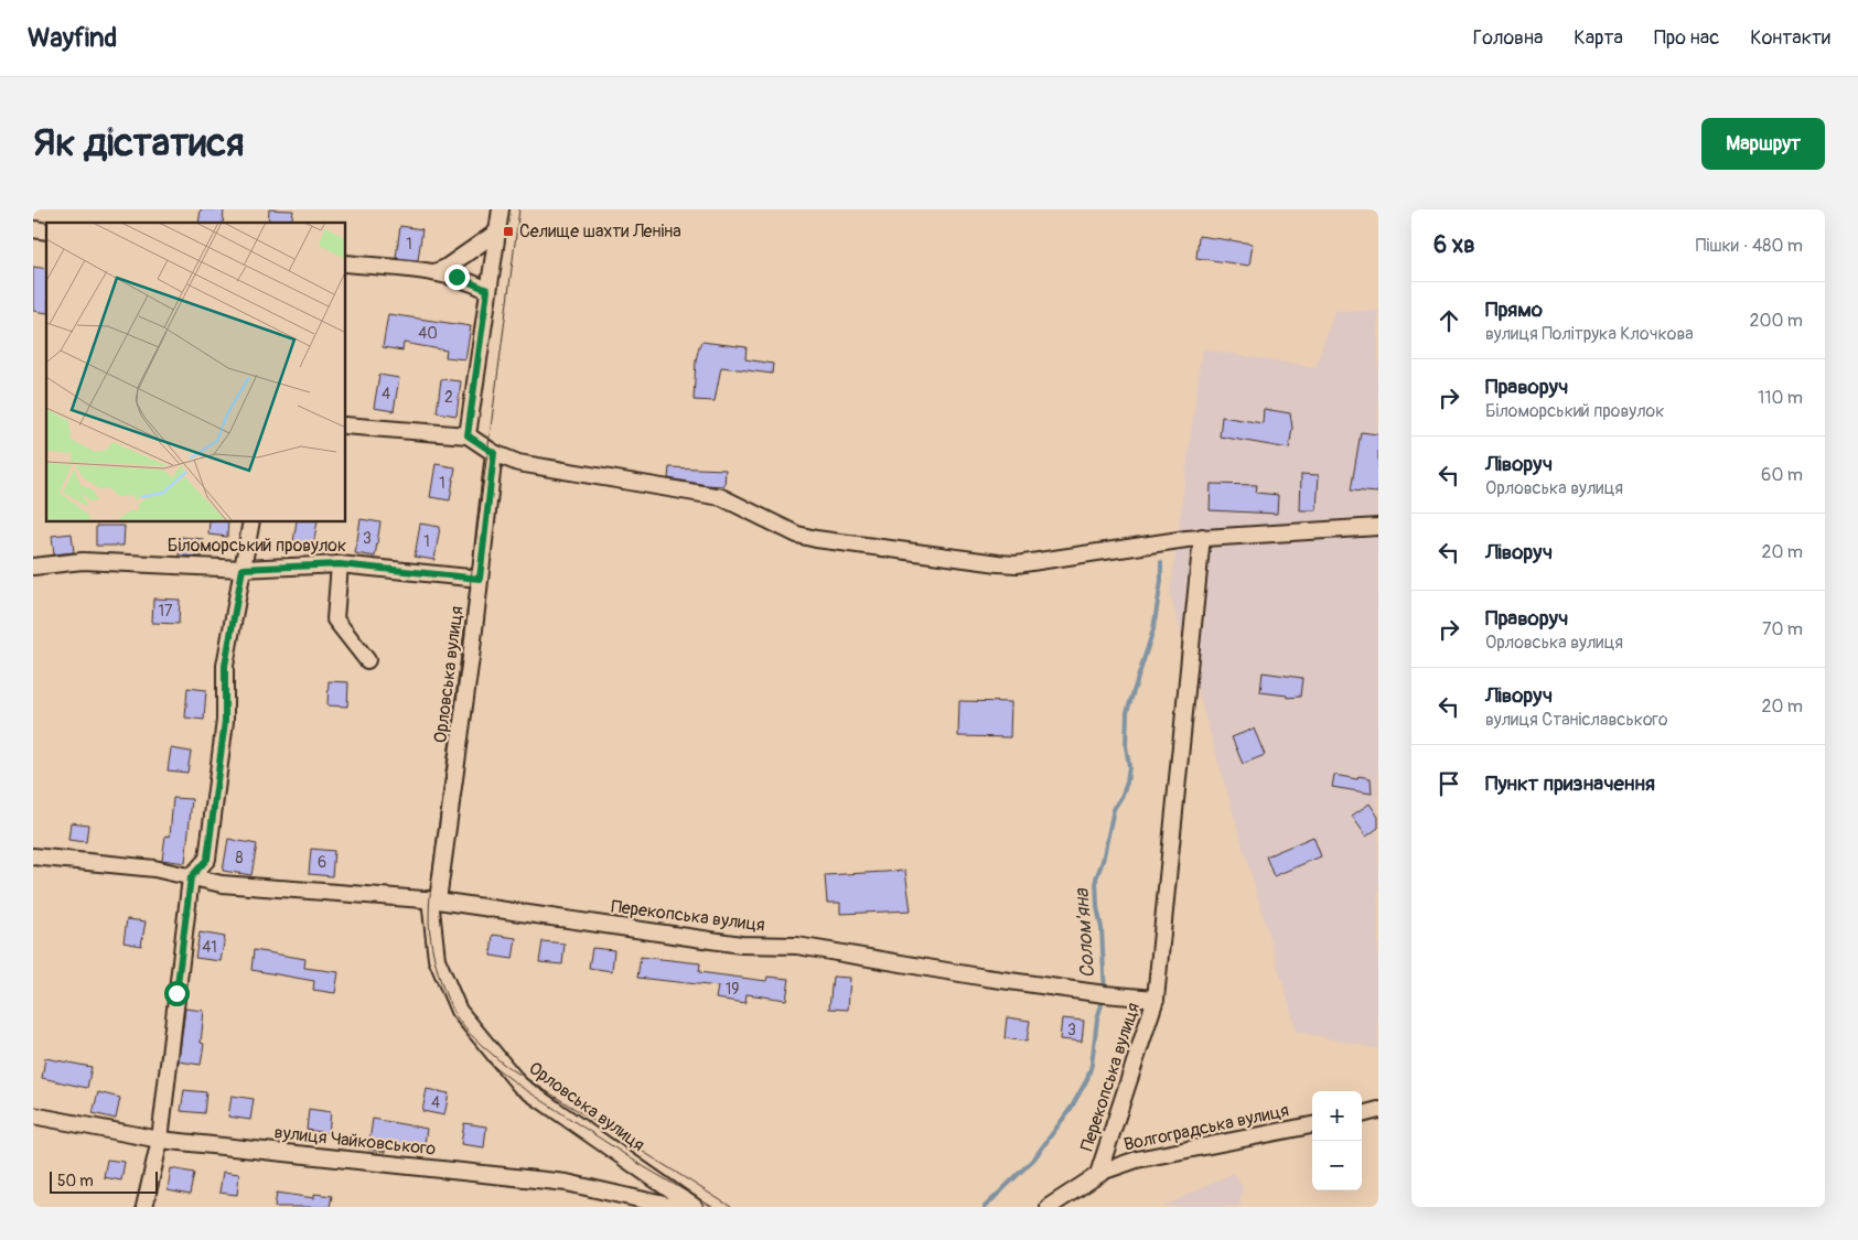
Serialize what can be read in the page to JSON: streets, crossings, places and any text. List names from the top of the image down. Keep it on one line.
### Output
{"streets":{"street":["Біломорський провулок","Орловська вулиця","Перекопська вулиця","Волгоградська вулиця","вулиця Чайковського"]},"crossings":[["Біломорський провулок","Орловська вулиця"],["Орловська вулиця","Перекопська вулиця"],["Перекопська вулиця","Волгоградська вулиця"]],"water":["Солом'яна"],"places":{"transit":["Селище шахти Леніна"]},"house_numbers":["1","40","4","2","1","3","1","17","8","6","41","19","3","4"],"scale_bar":"50 m","page":{"header":"Wayfind","nav":["Головна","Карта","Про нас","Контакти"],"buttons":"Маршрут","title":"Як дістатися","heading":["6 хв","Пішки · 480 m"],"list":[["Прямо","вулиця Політрука Клочкова","200 m"],["Праворуч","Біломорський провулок","110 m"],["Ліворуч","Орловська вулиця","60 m"],["Ліворуч","20 m"],["Праворуч","Орловська вулиця","70 m"],["Ліворуч","вулиця Станіславського","20 m"],"Пункт призначення"],"map_buttons":["+","−"],"scale":"50 m"}}
